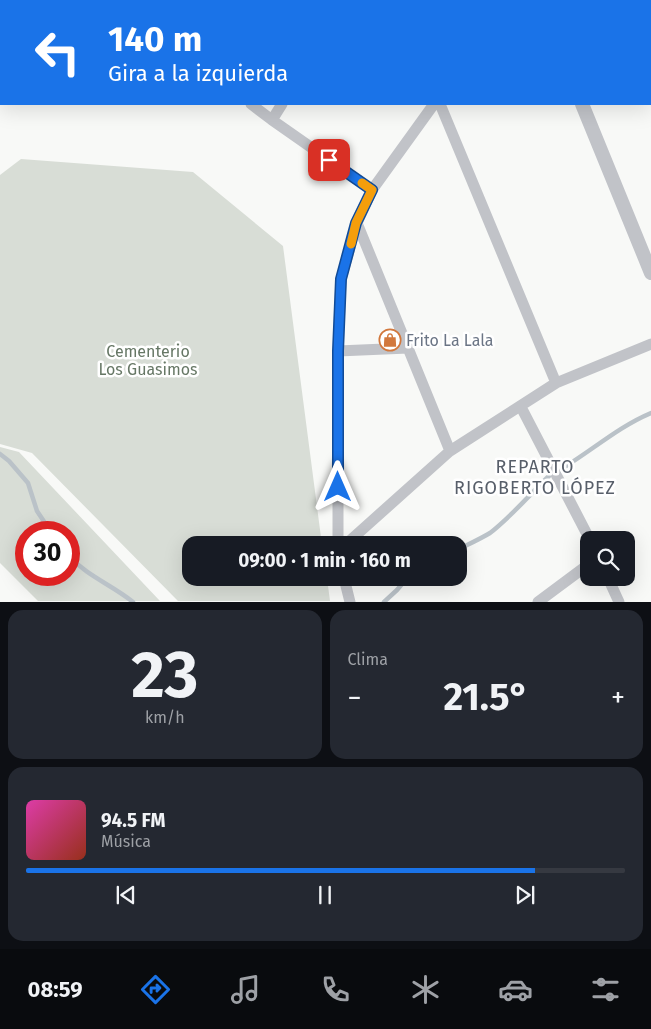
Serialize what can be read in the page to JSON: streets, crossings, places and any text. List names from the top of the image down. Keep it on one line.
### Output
{"districts":["REPARTO RIGOBERTO LÓPEZ"],"parks":["Cementerio Los Guasimos"],"places":{"shop":["Frito La Lala"]},"page":{"turn":["140 m","Gira a la izquierda"],"limit":"30","trip":"09:00 · 1 min · 160 m","tile":[["23","km/h"],"Clima"],"heat":["−","21.5°","+"],"song":["94.5 FM","Música"],"tabs":"08:59"}}
